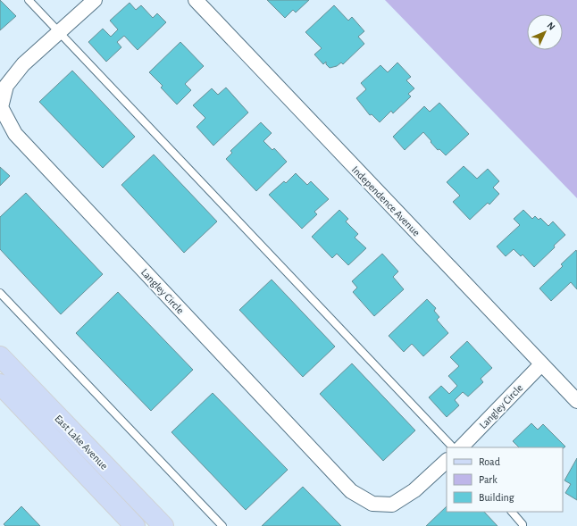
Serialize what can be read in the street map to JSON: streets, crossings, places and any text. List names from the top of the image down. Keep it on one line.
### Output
{"streets":{"main road":["East Lake Avenue"],"street":["Independence Avenue","Langley Circle"]},"crossings":[["Independence Avenue","Langley Circle"]],"legend":["Road","Park","Building"],"north":"top right"}
